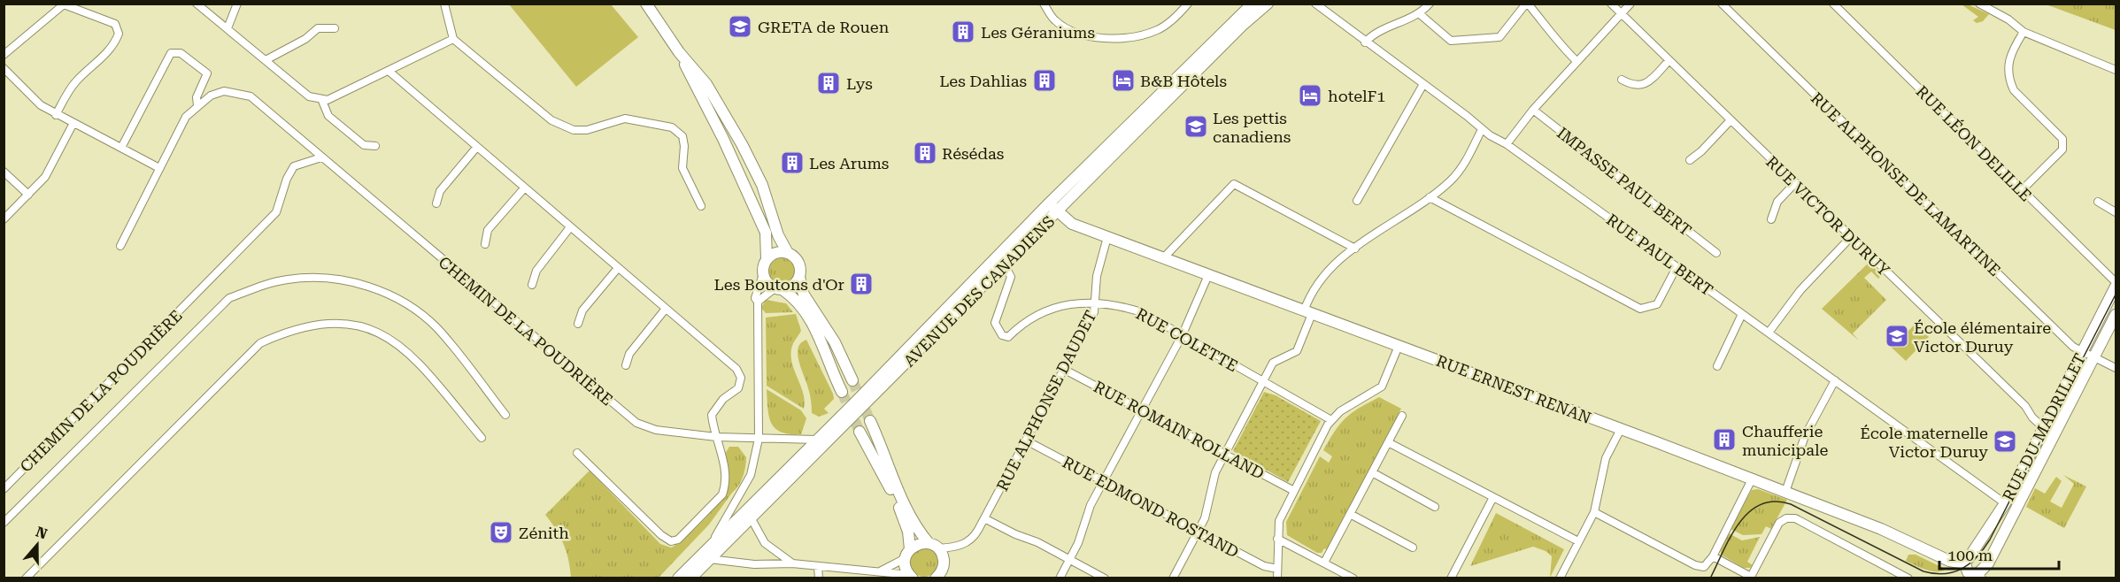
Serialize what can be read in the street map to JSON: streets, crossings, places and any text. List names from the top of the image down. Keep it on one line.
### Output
{"streets":{"street":["RUE LÉON DELILLE","IMPASSE PAUL BERT","RUE ALPHONSE DE LAMARTINE","RUE VICTOR DURUY","RUE PAUL BERT","AVENUE DES CANADIENS","CHEMIN DE LA POUDRIÈRE","RUE COLETTE","RUE ERNEST RENAN","RUE ALPHONSE DAUDET","RUE DU MADRILLET","RUE ROMAIN ROLLAND","RUE EDMOND ROSTAND"]},"crossings":[["RUE LÉON DELILLE","RUE DU MADRILLET"],["RUE ALPHONSE DE LAMARTINE","RUE DU MADRILLET"],["RUE VICTOR DURUY","RUE DU MADRILLET"],["RUE PAUL BERT","RUE DU MADRILLET"],["AVENUE DES CANADIENS","CHEMIN DE LA POUDRIÈRE"],["AVENUE DES CANADIENS","RUE COLETTE"],["AVENUE DES CANADIENS","RUE ERNEST RENAN"],["RUE COLETTE","RUE ALPHONSE DAUDET"],["RUE ERNEST RENAN","RUE ALPHONSE DAUDET"],["RUE ERNEST RENAN","RUE DU MADRILLET"],["RUE ALPHONSE DAUDET","RUE ROMAIN ROLLAND"],["RUE ALPHONSE DAUDET","RUE EDMOND ROSTAND"]],"places":{"school or university":["GRETA de Rouen","Les pettis canadiens","École élémentaire Victor Duruy","École maternelle Victor Duruy"],"building":["Les Géraniums","Les Dahlias","Lys","Résédas","Les Arums","Les Boutons d'Or","Chaufferie municipale"],"hotel":["B&B Hôtels","hotelF1"],"theatre":["Zénith"]},"scale_bar":"100 m","north":"top"}
